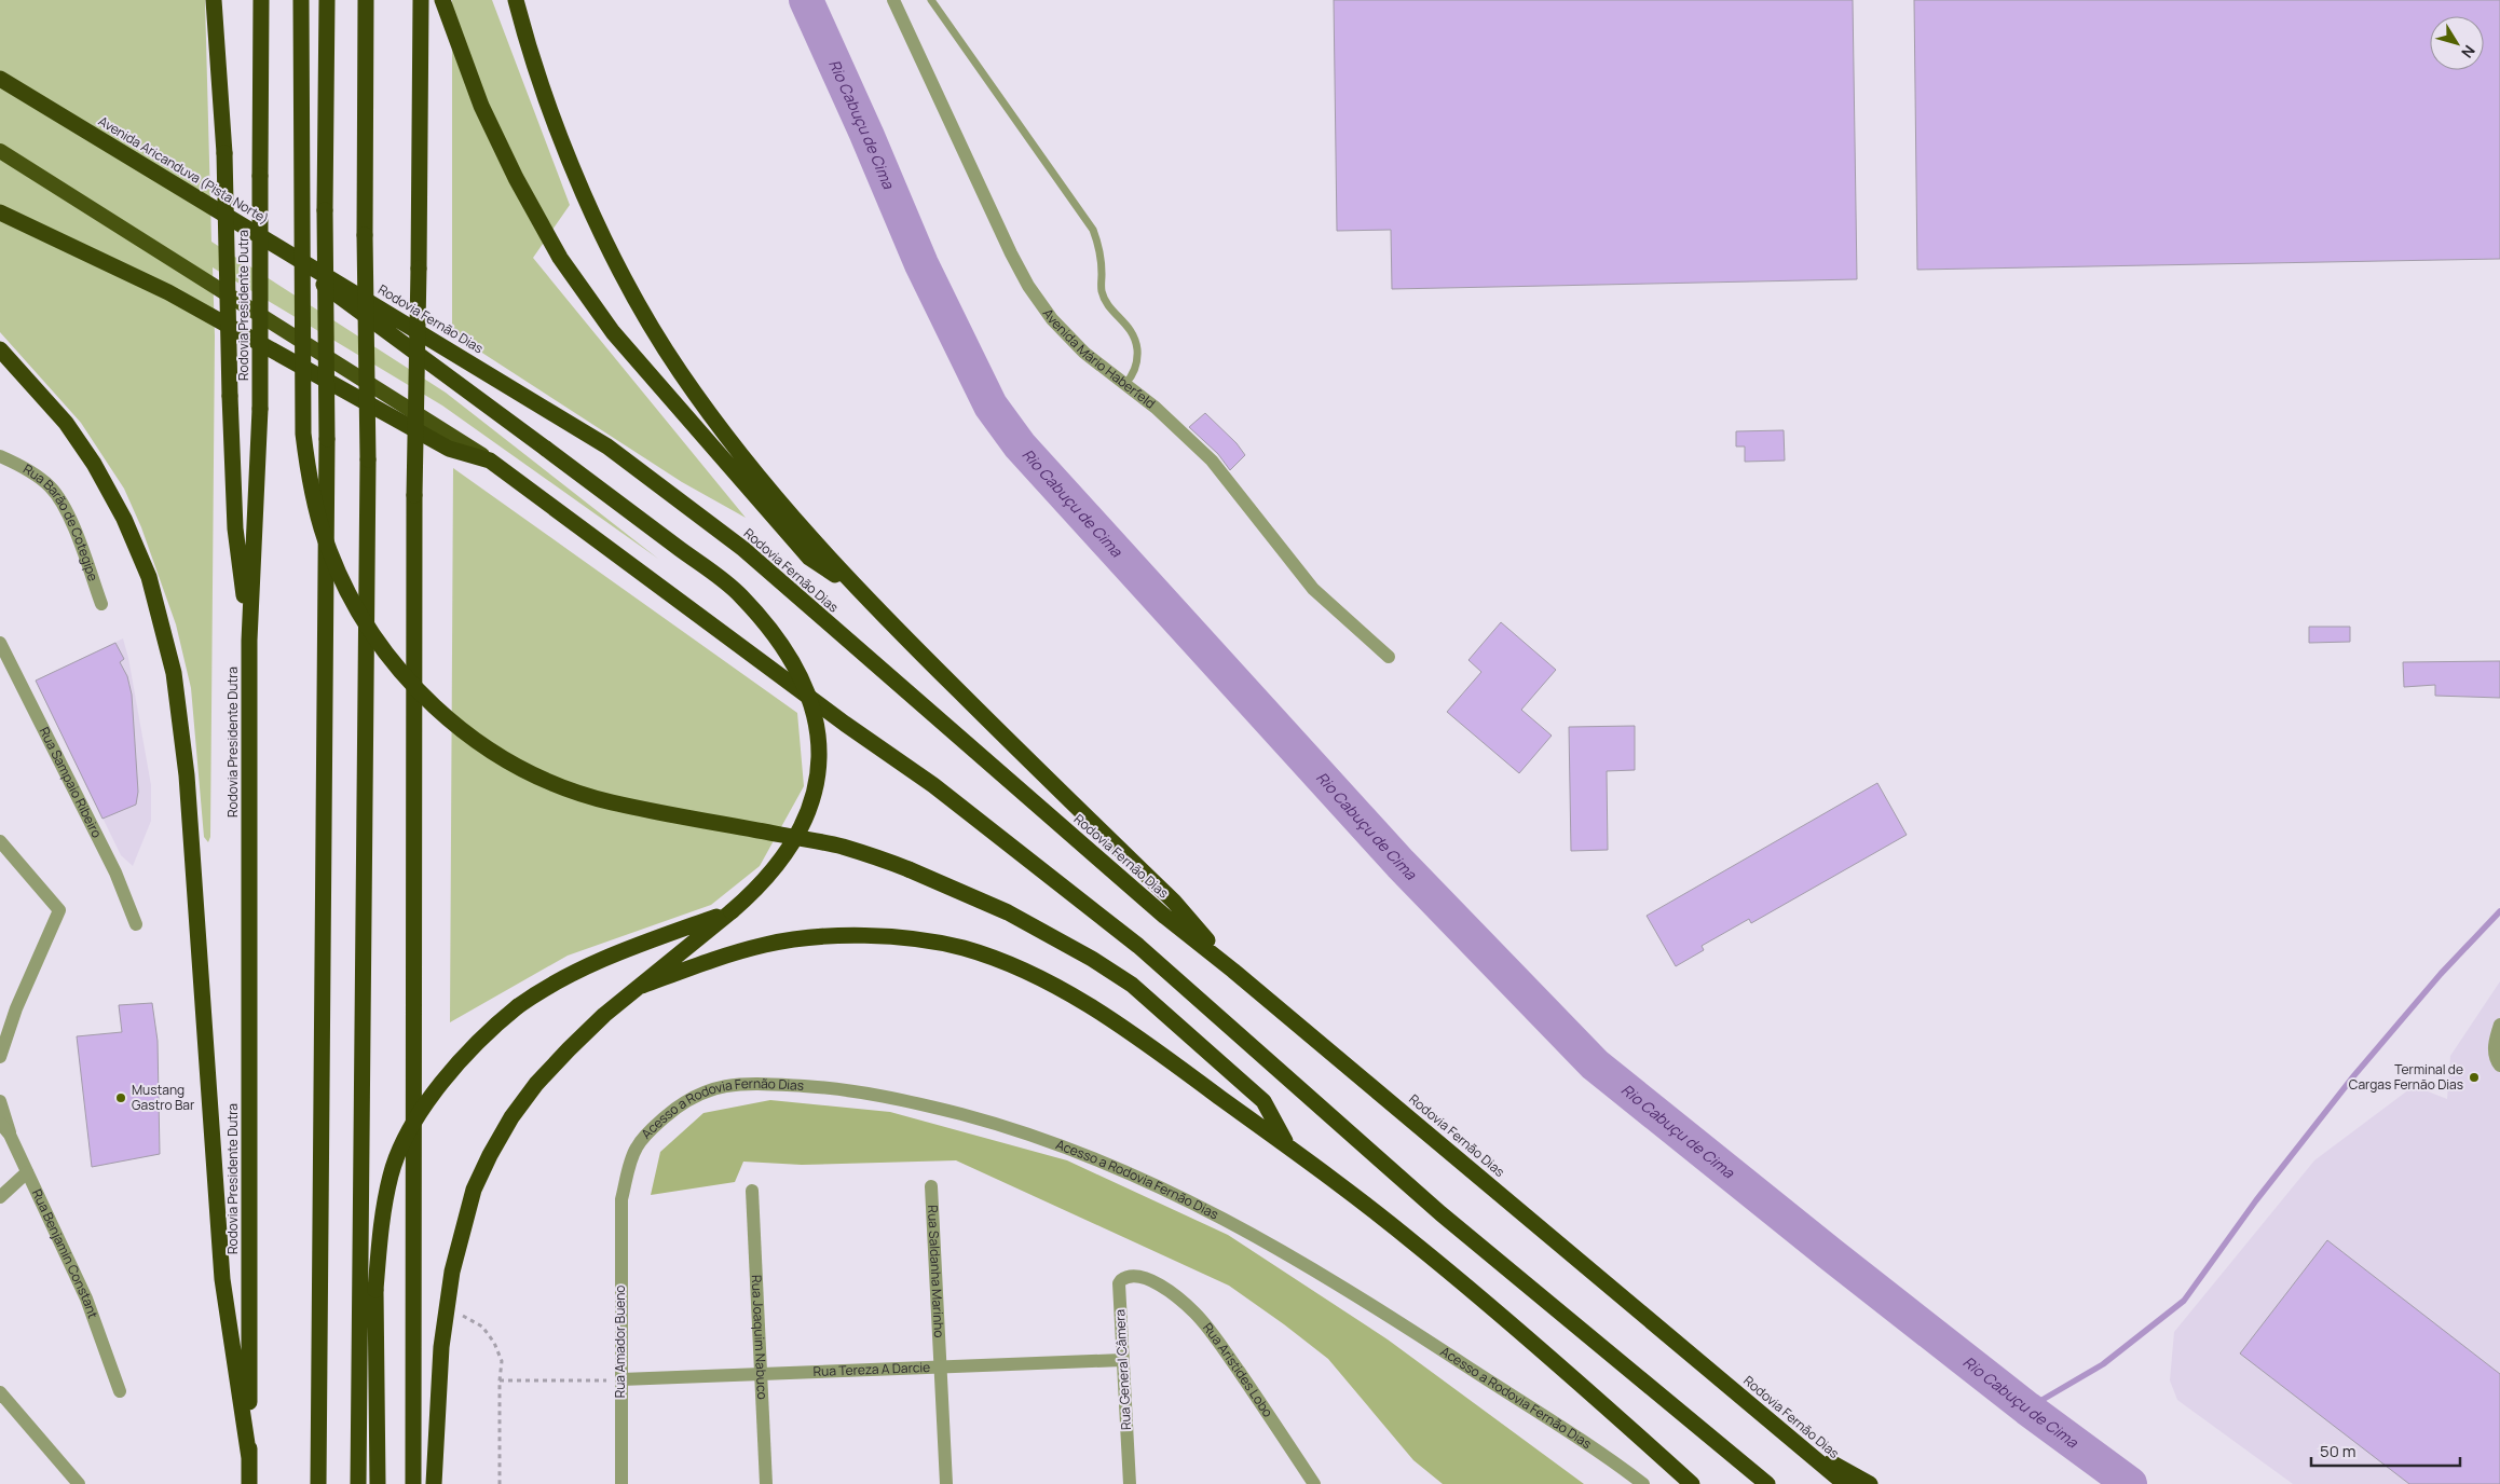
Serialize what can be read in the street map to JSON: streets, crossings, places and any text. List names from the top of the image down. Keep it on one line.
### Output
{"streets":{"highway":["Avenida Aricanduva (Pista Norte)","Rodovia Presidente Dutra","Rodovia Fernão Dias"],"street":["Avenida Mário Haberfeld","Rua Barão de Cotegipe","Rua Sampaio Ribeiro","Acesso a Rodovia Fernão Dias","Rua Benjamin Constant","Rua Saldanha Marinho","Rua Joaquim Nabuco","Rua Amador Bueno","Rua Tereza A Darcie","Rua General Câmera","Rua Aristides Lobo"]},"crossings":[["Avenida Aricanduva (Pista Norte)","Rodovia Fernão Dias"],["Acesso a Rodovia Fernão Dias","Rua Amador Bueno"],["Rua Saldanha Marinho","Rua Tereza A Darcie"],["Rua Joaquim Nabuco","Rua Tereza A Darcie"],["Rua Amador Bueno","Rua Tereza A Darcie"],["Rua Tereza A Darcie","Rua General Câmera"],["Rua General Câmera","Rua Aristides Lobo"]],"water":["Rio Cabuçu de Cima"],"places":["Terminal de Cargas Fernão Dias","Mustang Gastro Bar"],"scale_bar":"50 m","north":"bottom right"}
